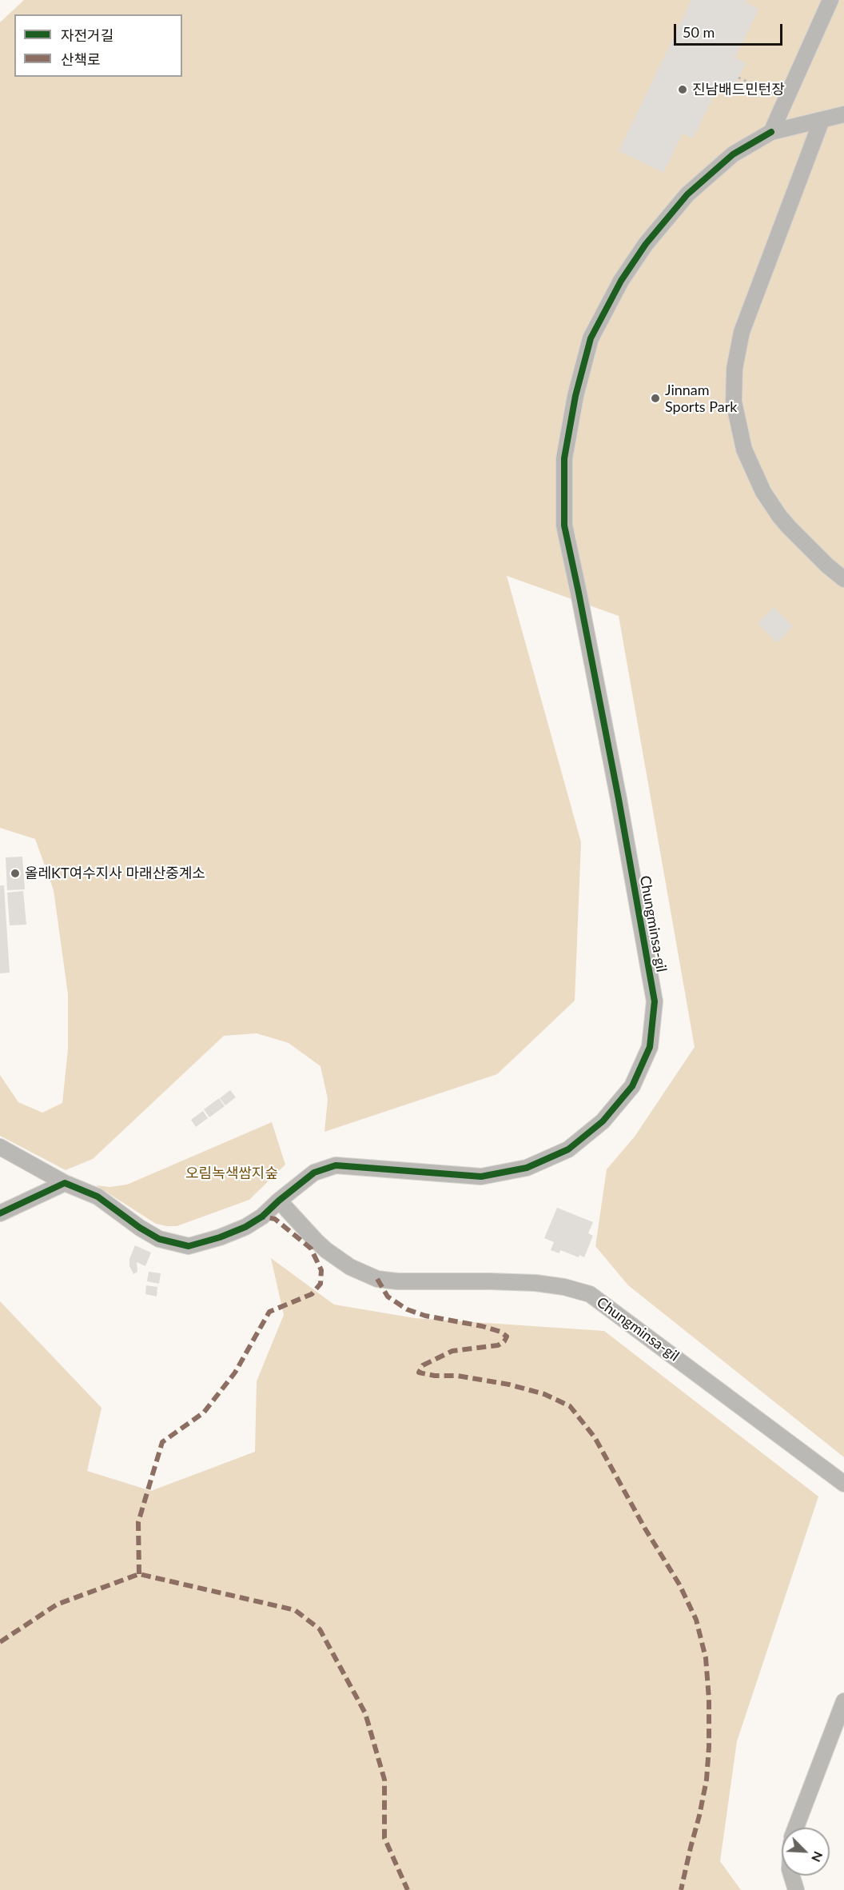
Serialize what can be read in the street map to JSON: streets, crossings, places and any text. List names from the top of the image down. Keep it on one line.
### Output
{"streets":{"street":["Chungminsa-gil"]},"parks":["오림녹색쌈지숲"],"places":["진남배드민턴장","Jinnam Sports Park","올레KT여수지사 마래산중계소"],"legend":["자전거길","산책로"],"scale_bar":"50 m","north":"bottom right"}
